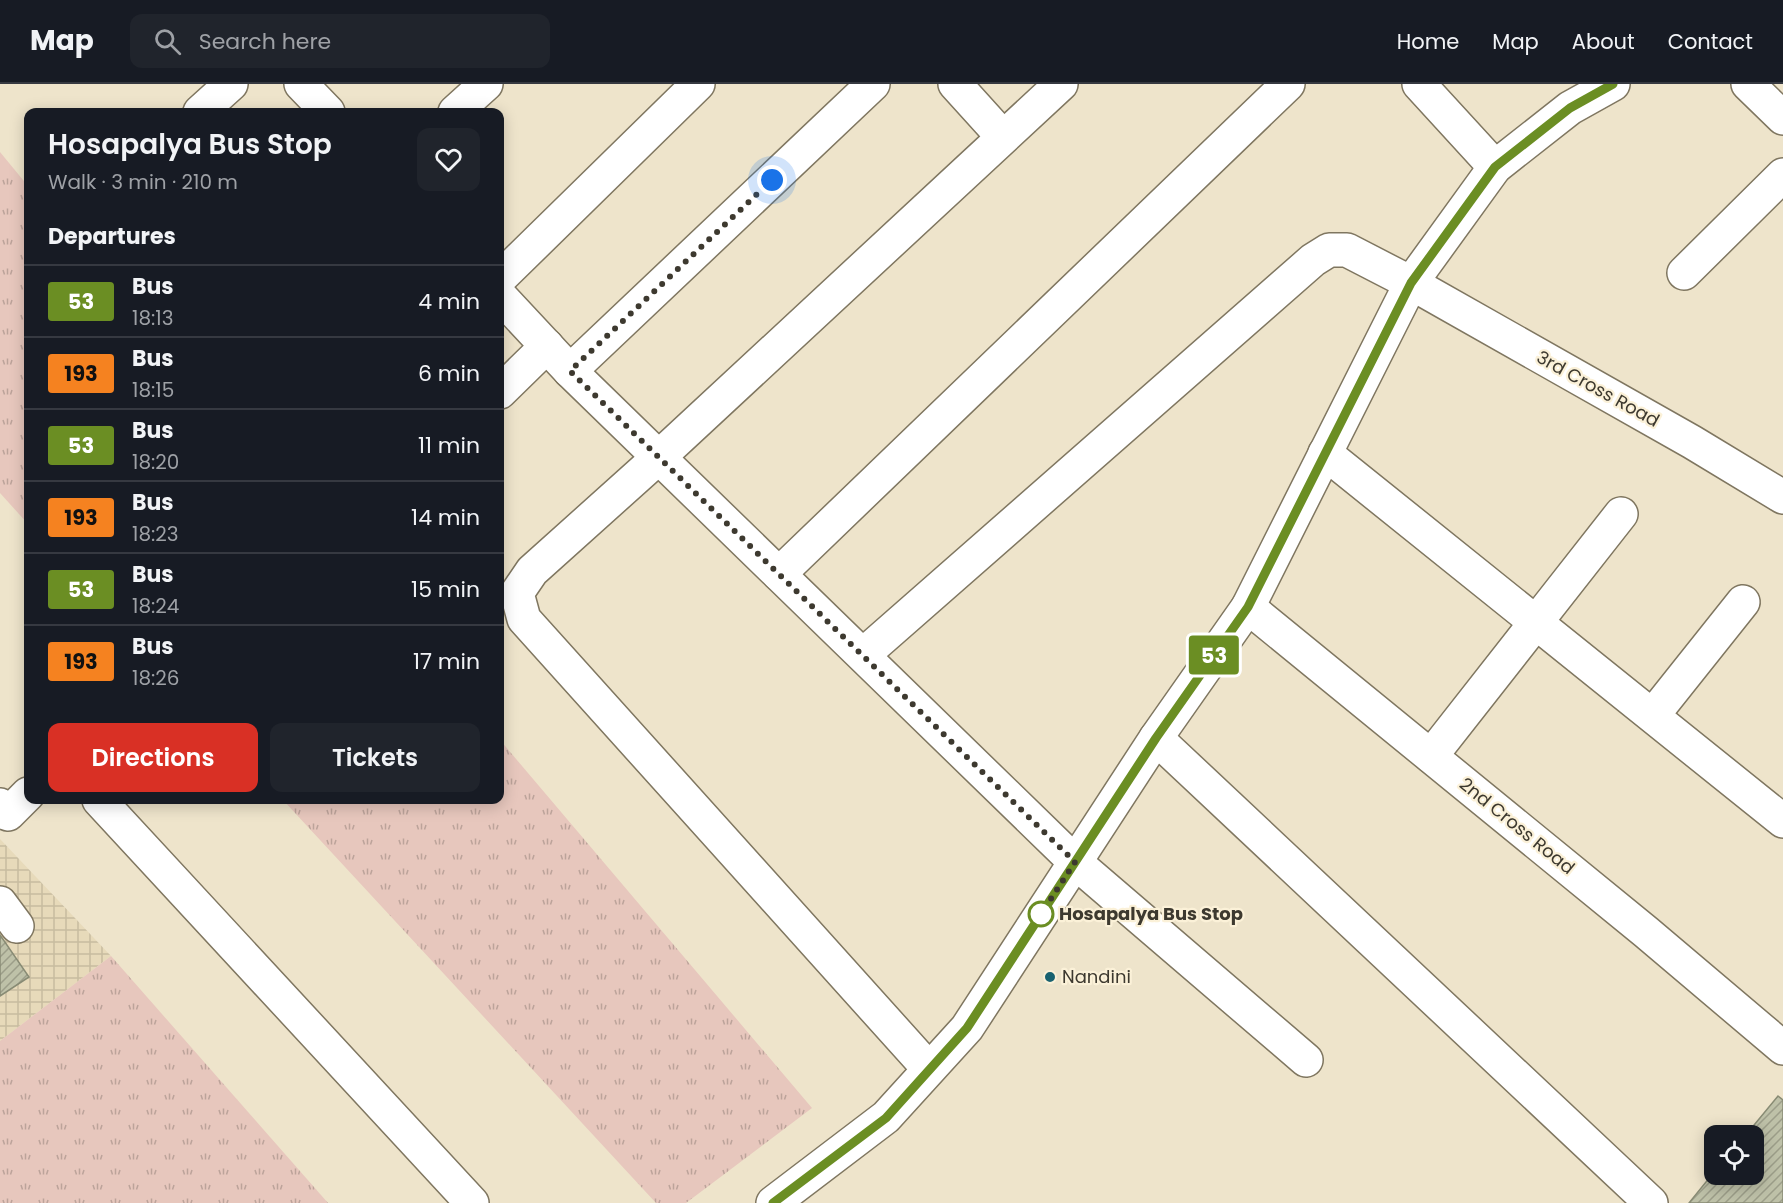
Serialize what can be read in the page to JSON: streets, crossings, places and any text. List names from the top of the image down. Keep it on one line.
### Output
{"streets":{"street":["3rd Cross Road","2nd Cross Road"]},"places":["Hosapalya Bus Stop","Nandini"],"lines":["bus line 53"],"page":{"header":"Map","search":"Search here","nav":["Home","Map","About","Contact"],"on_map":"53","heading":[["Hosapalya Bus Stop","Walk · 3 min · 210 m"],"Departures"],"list":[{"mark":"53","name":"Bus","note":"18:13","value":"4 min"},{"mark":"193","name":"Bus","note":"18:15","value":"6 min"},{"mark":"53","name":"Bus","note":"18:20","value":"11 min"},{"mark":"193","name":"Bus","note":"18:23","value":"14 min"},{"mark":"53","name":"Bus","note":"18:24","value":"15 min"},{"mark":"193","name":"Bus","note":"18:26","value":"17 min"}],"buttons":["Directions","Tickets"]}}
